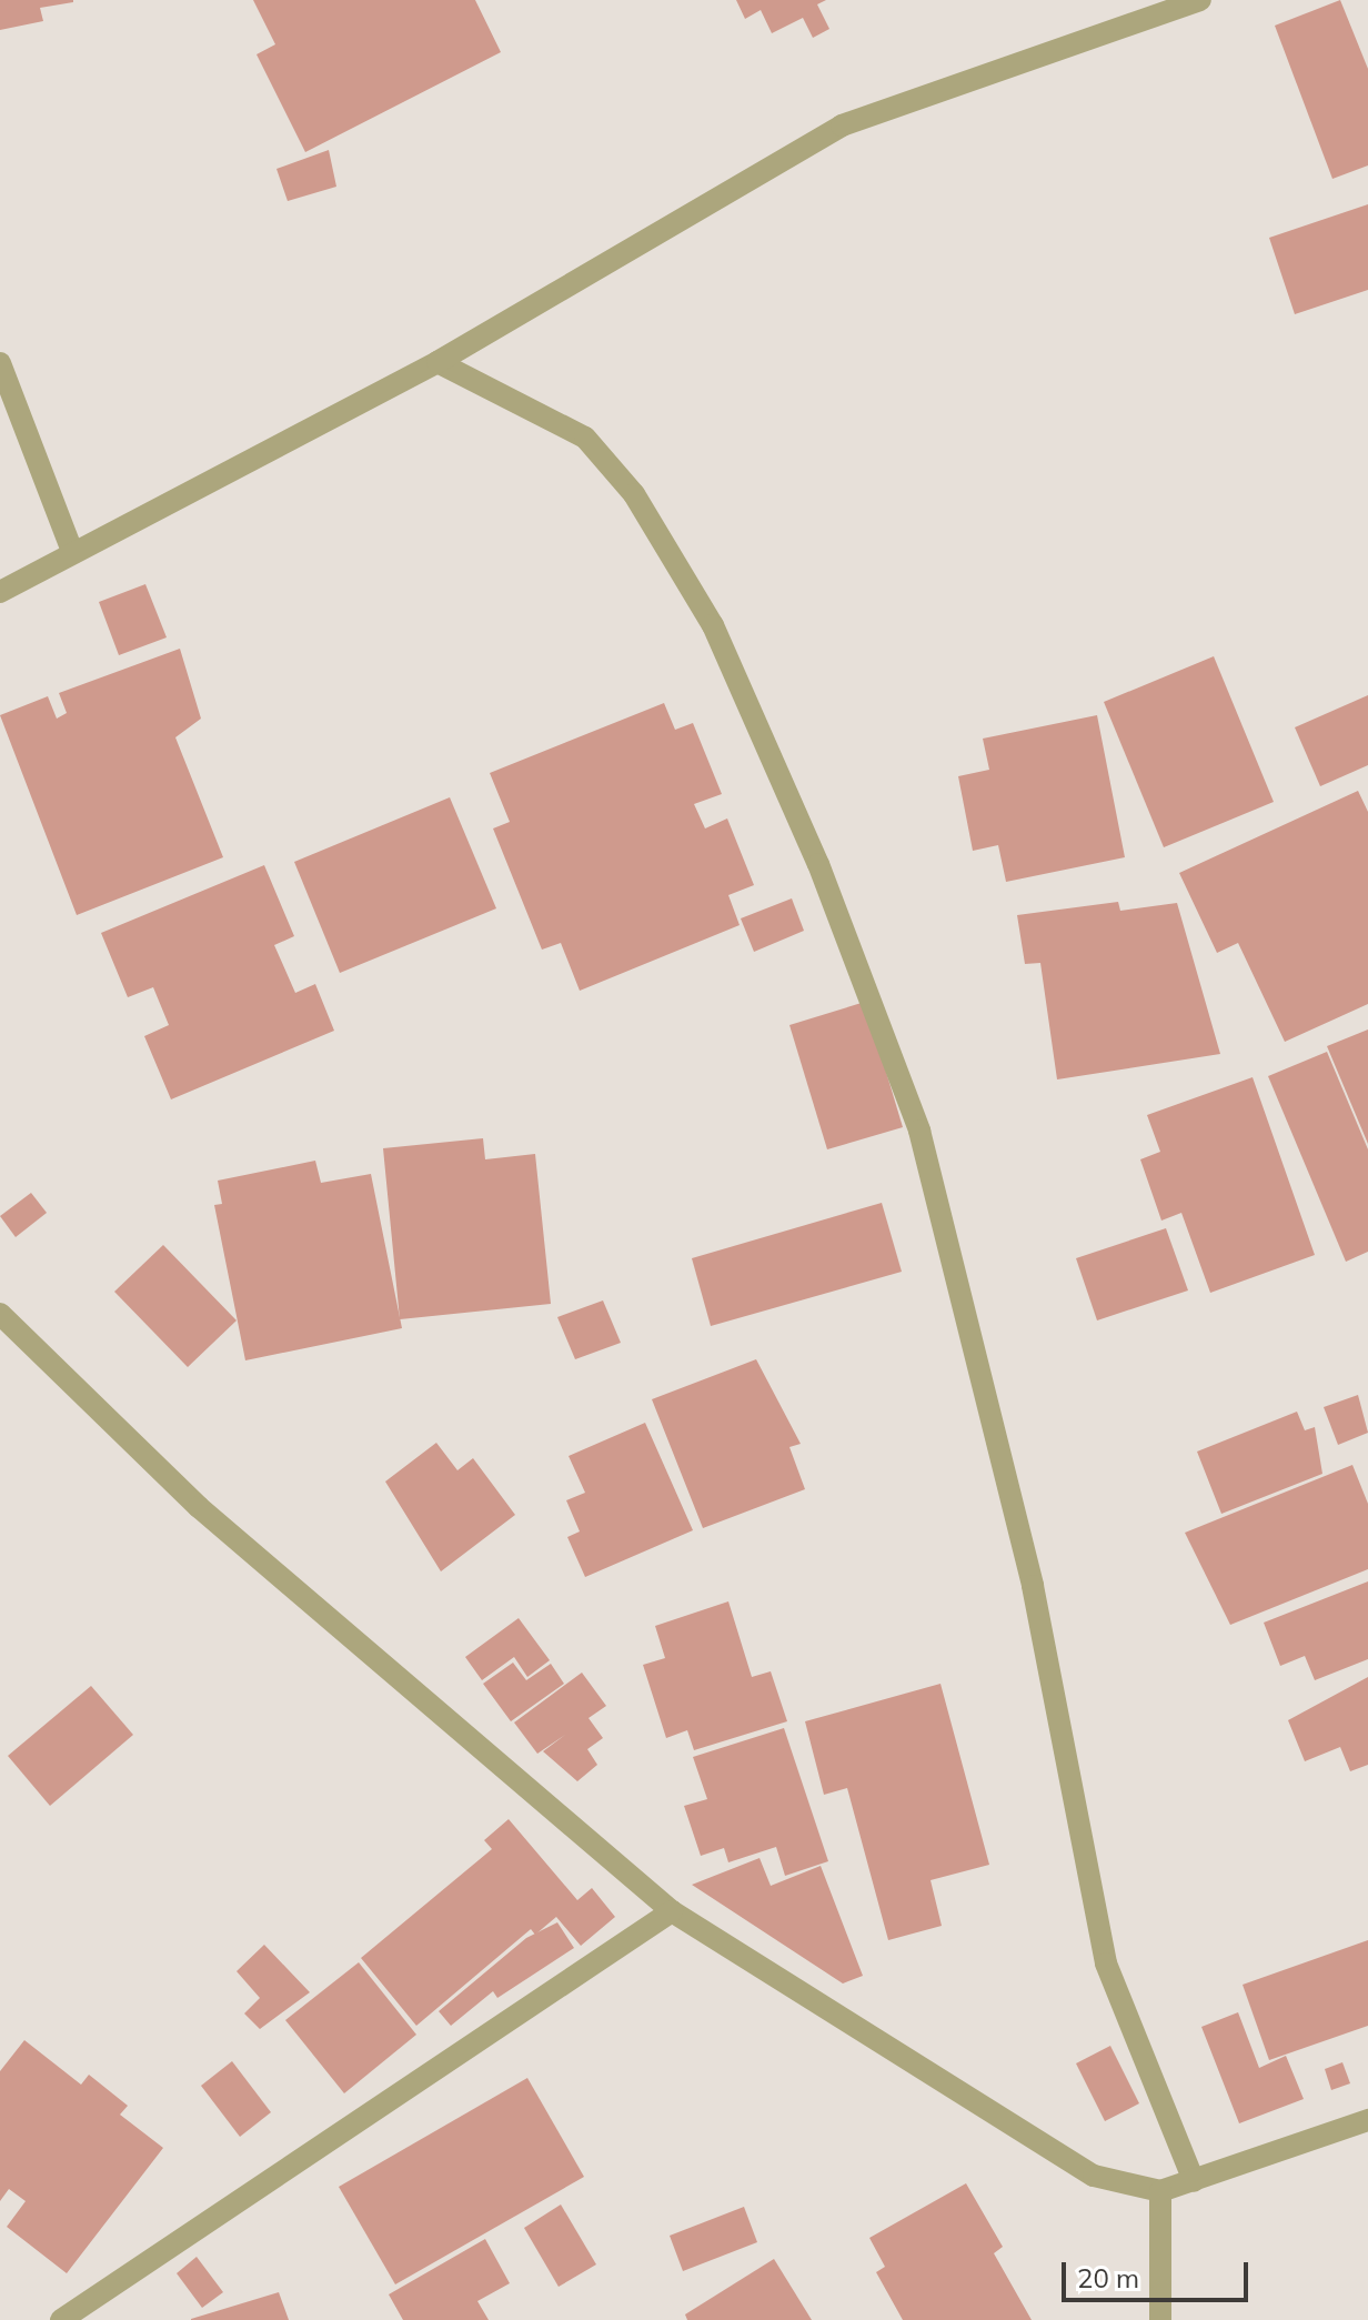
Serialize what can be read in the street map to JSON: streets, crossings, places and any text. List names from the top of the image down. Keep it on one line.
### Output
{"scale_bar":"20 m"}
